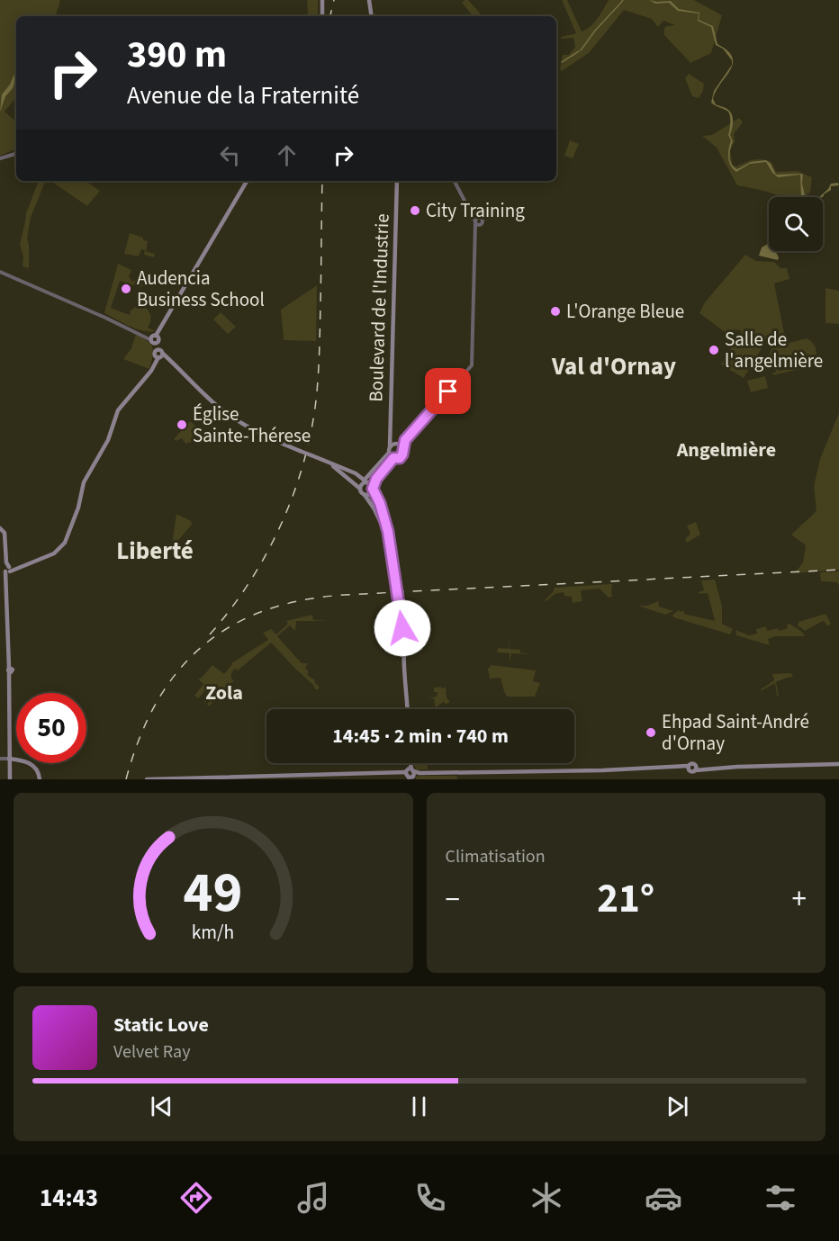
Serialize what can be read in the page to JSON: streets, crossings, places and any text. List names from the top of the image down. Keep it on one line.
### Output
{"streets":{"main road":["Boulevard de l'Industrie"]},"districts":["Val d'Ornay","Angelmière","Liberté","Zola"],"places":["City Training","Audencia Business School","L'Orange Bleue","Salle de l'angelmière","Église Sainte-Thérese","Ehpad Saint-André d'Ornay"],"page":{"turn":["390 m","Avenue de la Fraternité"],"limit":"50","trip":"14:45 · 2 min · 740 m","tile":"Climatisation","heat":["−","21°","+"],"song":["Static Love","Velvet Ray"],"tabs":"14:43","gauge":["49","km/h"]}}
